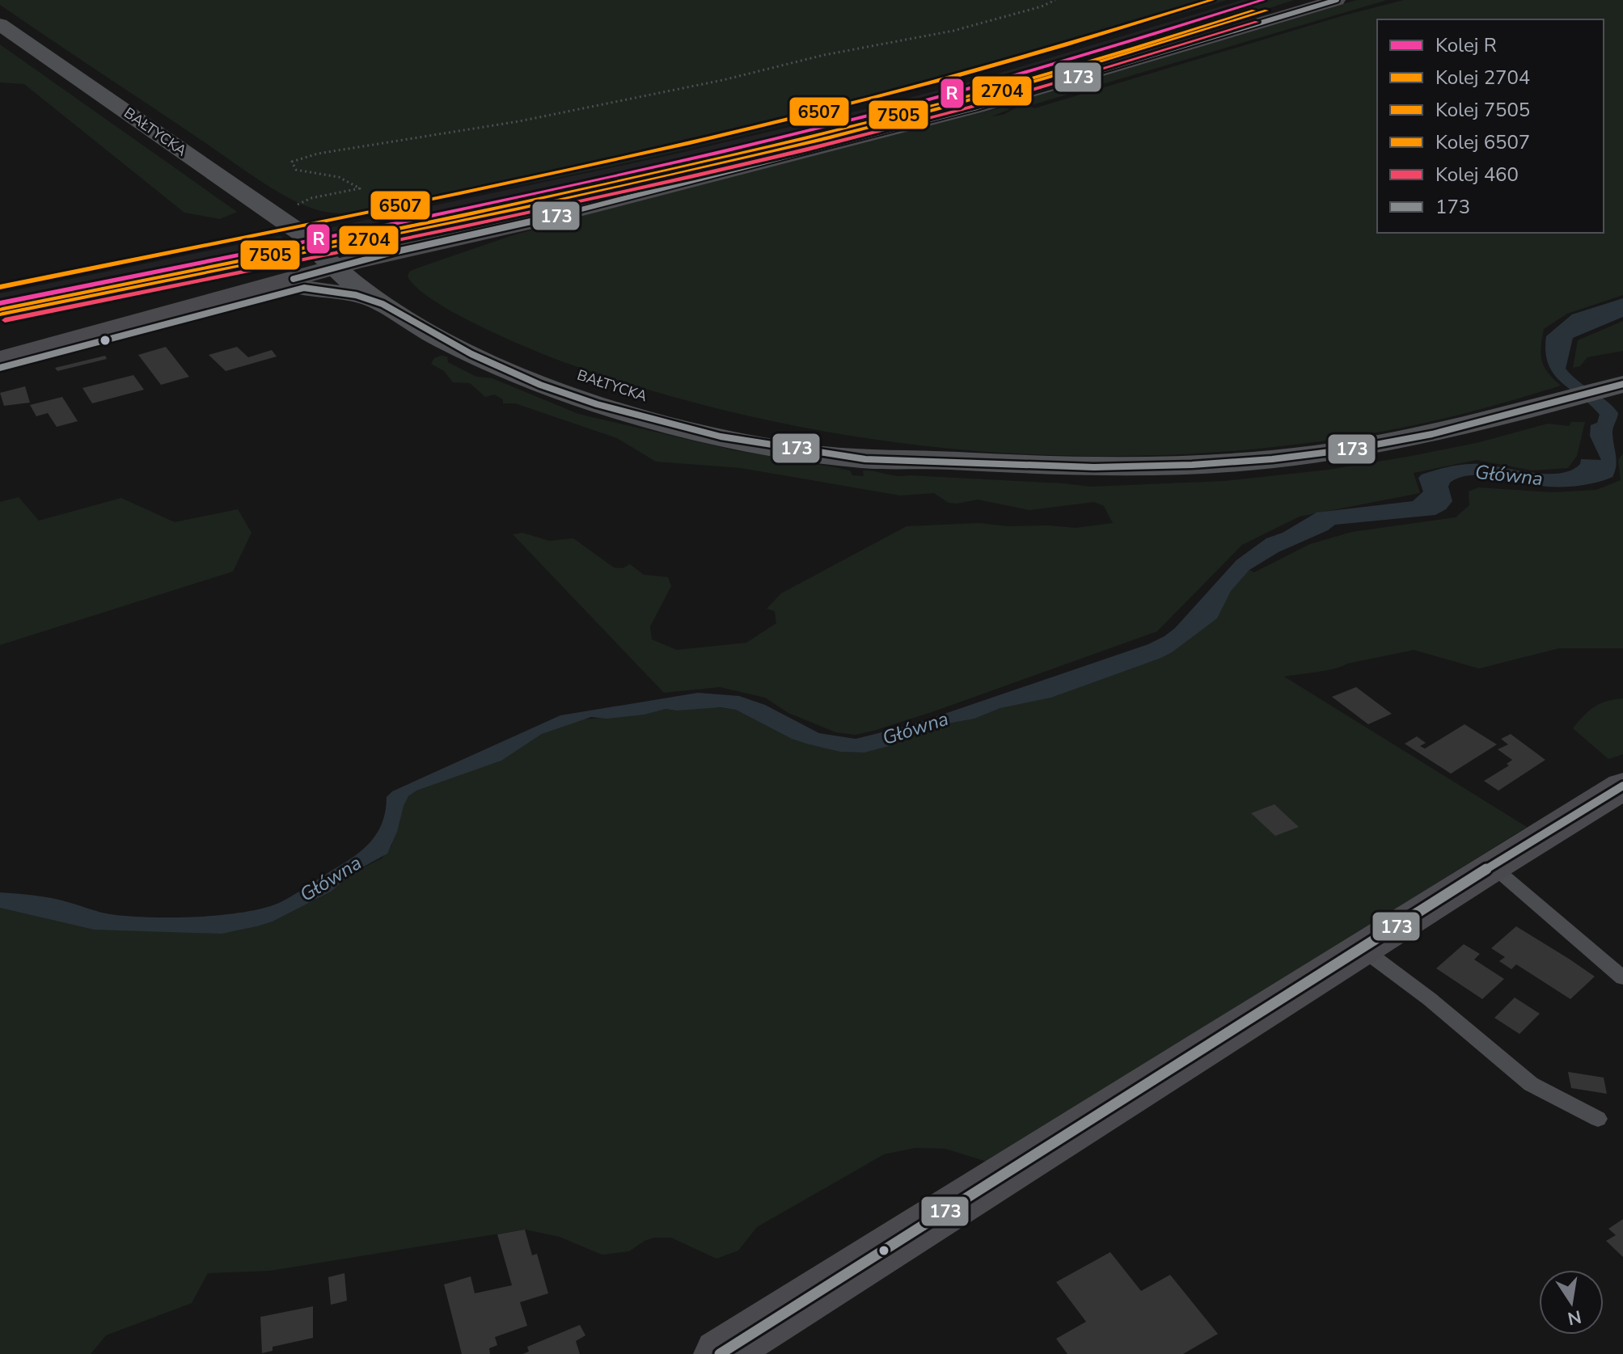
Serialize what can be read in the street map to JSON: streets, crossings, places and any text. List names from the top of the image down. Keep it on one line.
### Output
{"streets":{"main road":["BAŁTYCKA"]},"water":["Główna"],"lines":["rail line R","rail line 6507","transit line 173","rail line 2704","rail line 7505","rail line 460"],"legend":["Kolej R","Kolej 2704","Kolej 7505","Kolej 6507","Kolej 460","173"],"north":"bottom"}
